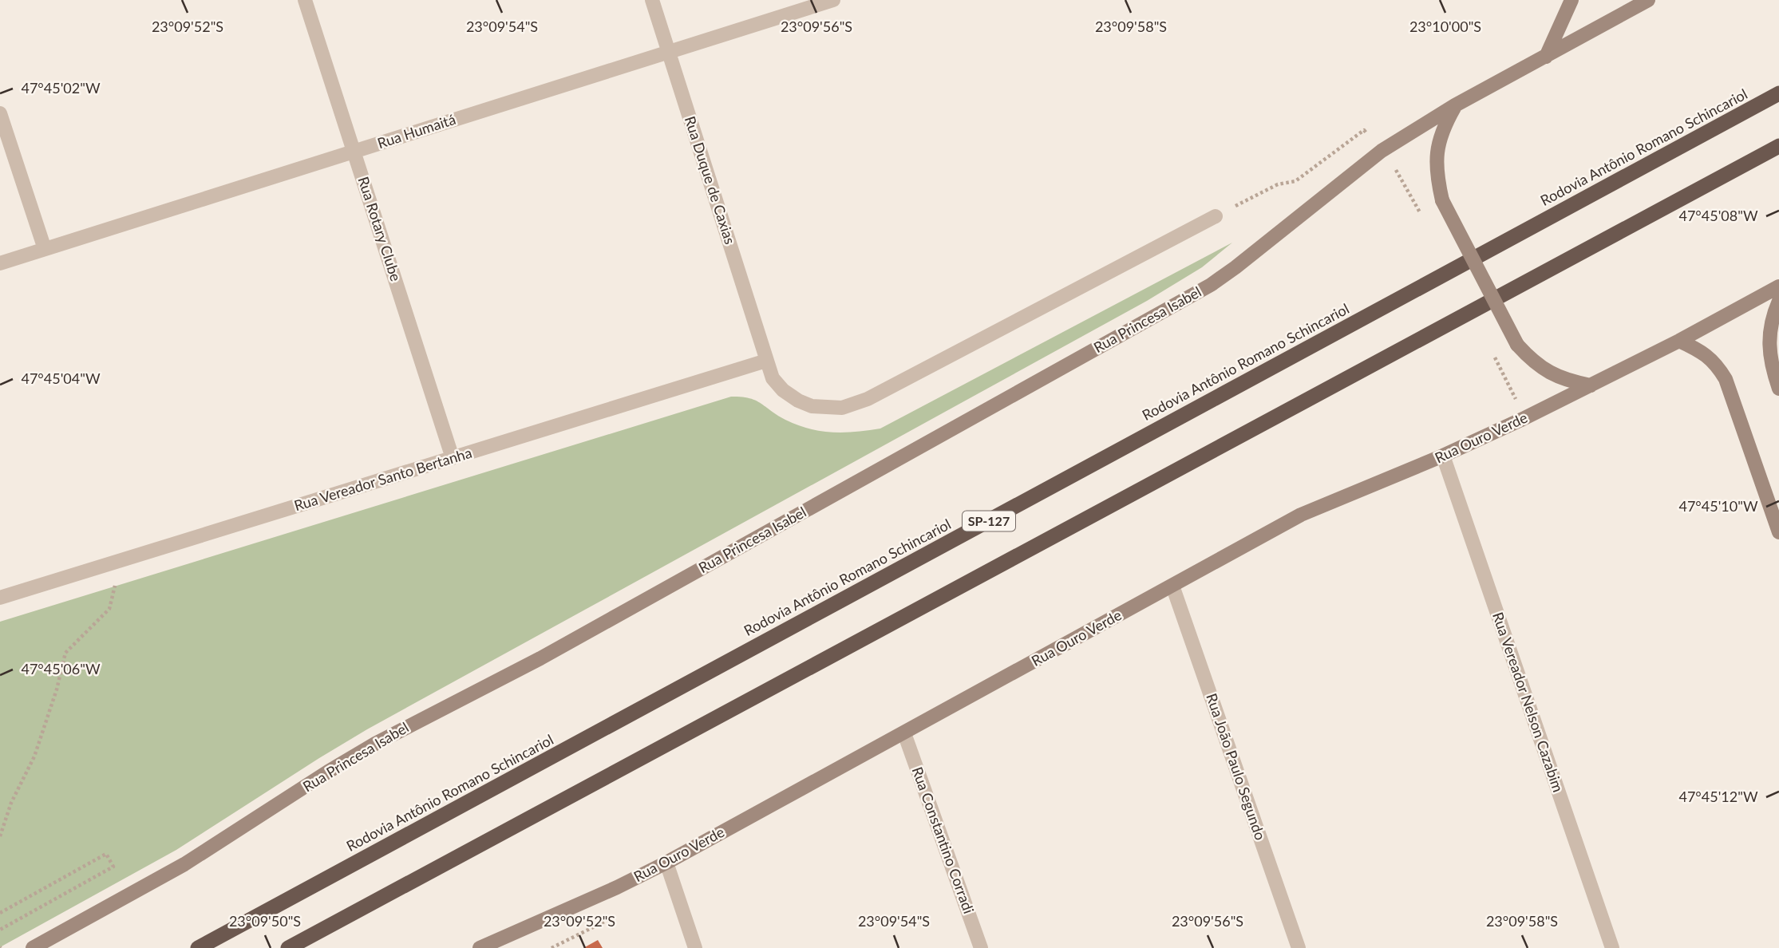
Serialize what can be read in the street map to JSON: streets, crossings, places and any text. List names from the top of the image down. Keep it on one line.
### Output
{"streets":{"highway":["Rodovia Antônio Romano Schincariol","SP-127"],"main road":["Rua Princesa Isabel","Rua Ouro Verde"],"street":["Rua Humaitá","Rua Duque de Caxias","Rua Rotary Clube","Rua Vereador Santo Bertanha","Rua Vereador Nelson Cazabim","Rua João Paulo Segundo","Rua Constantino Corradi"]},"crossings":[["Rua Humaitá","Rua Duque de Caxias"],["Rua Humaitá","Rua Rotary Clube"],["Rua Duque de Caxias","Rua Vereador Santo Bertanha"],["Rua Rotary Clube","Rua Vereador Santo Bertanha"],["Rua Ouro Verde","Rua Vereador Nelson Cazabim"],["Rua Ouro Verde","Rua João Paulo Segundo"],["Rua Ouro Verde","Rua Constantino Corradi"]],"coordinates":["23°09'52\"S","23°09'54\"S","23°09'56\"S","23°09'58\"S","23°10'00\"S","47°45'02\"W","47°45'08\"W","47°45'04\"W","47°45'10\"W","47°45'06\"W","47°45'12\"W","23°09'50\"S"]}
